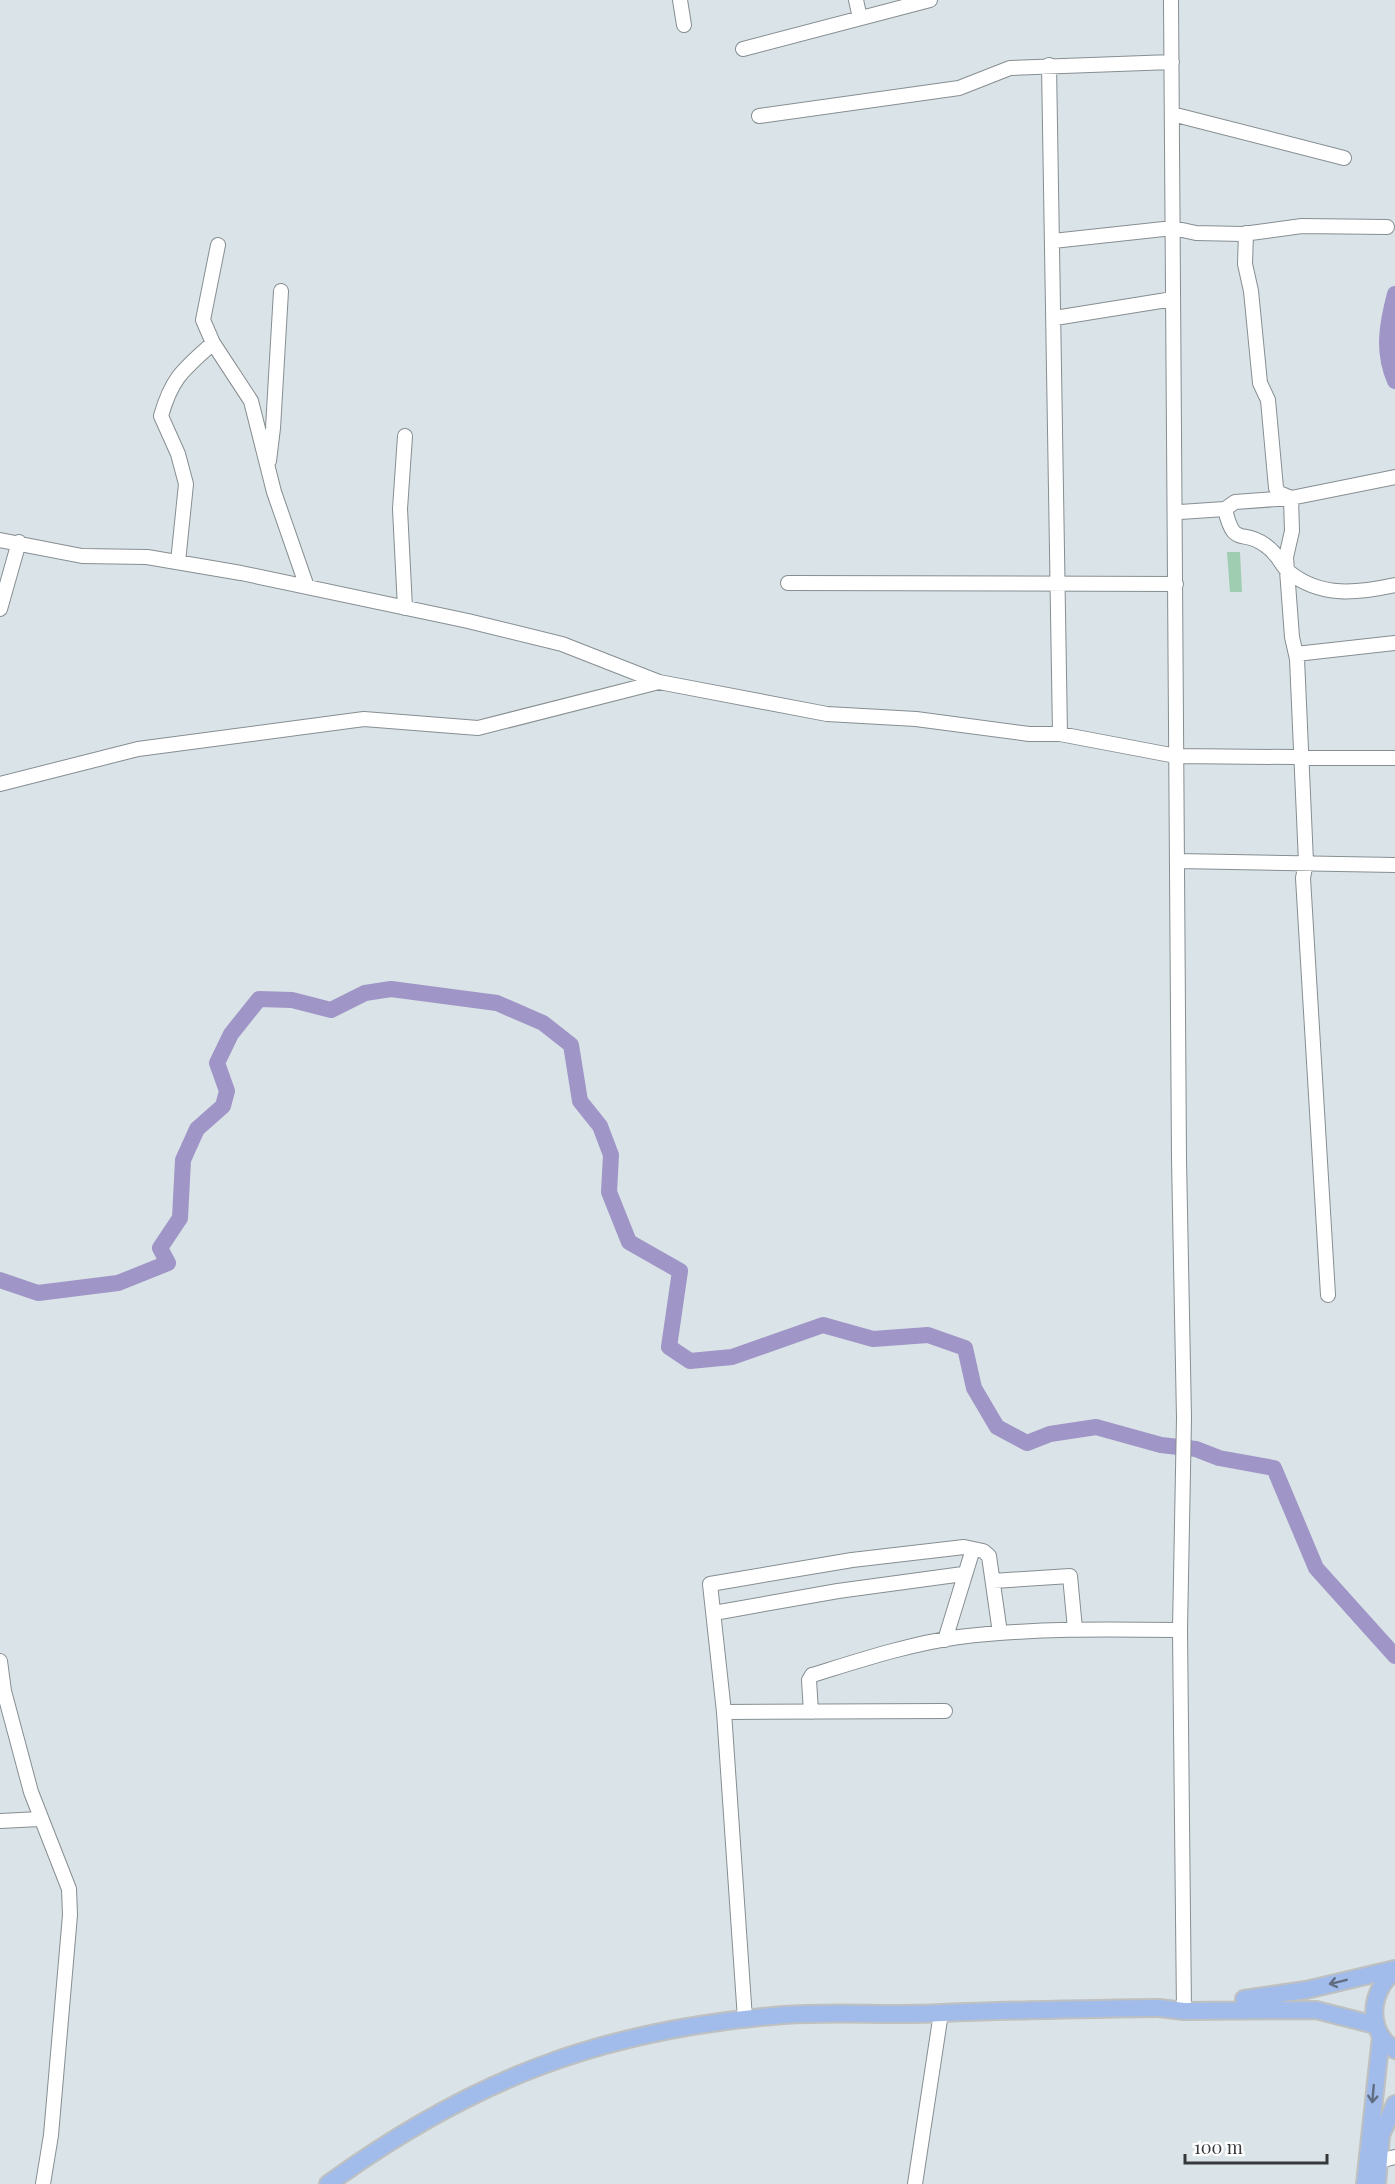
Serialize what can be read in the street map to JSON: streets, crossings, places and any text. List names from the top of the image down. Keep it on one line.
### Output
{"scale_bar":"100 m"}
